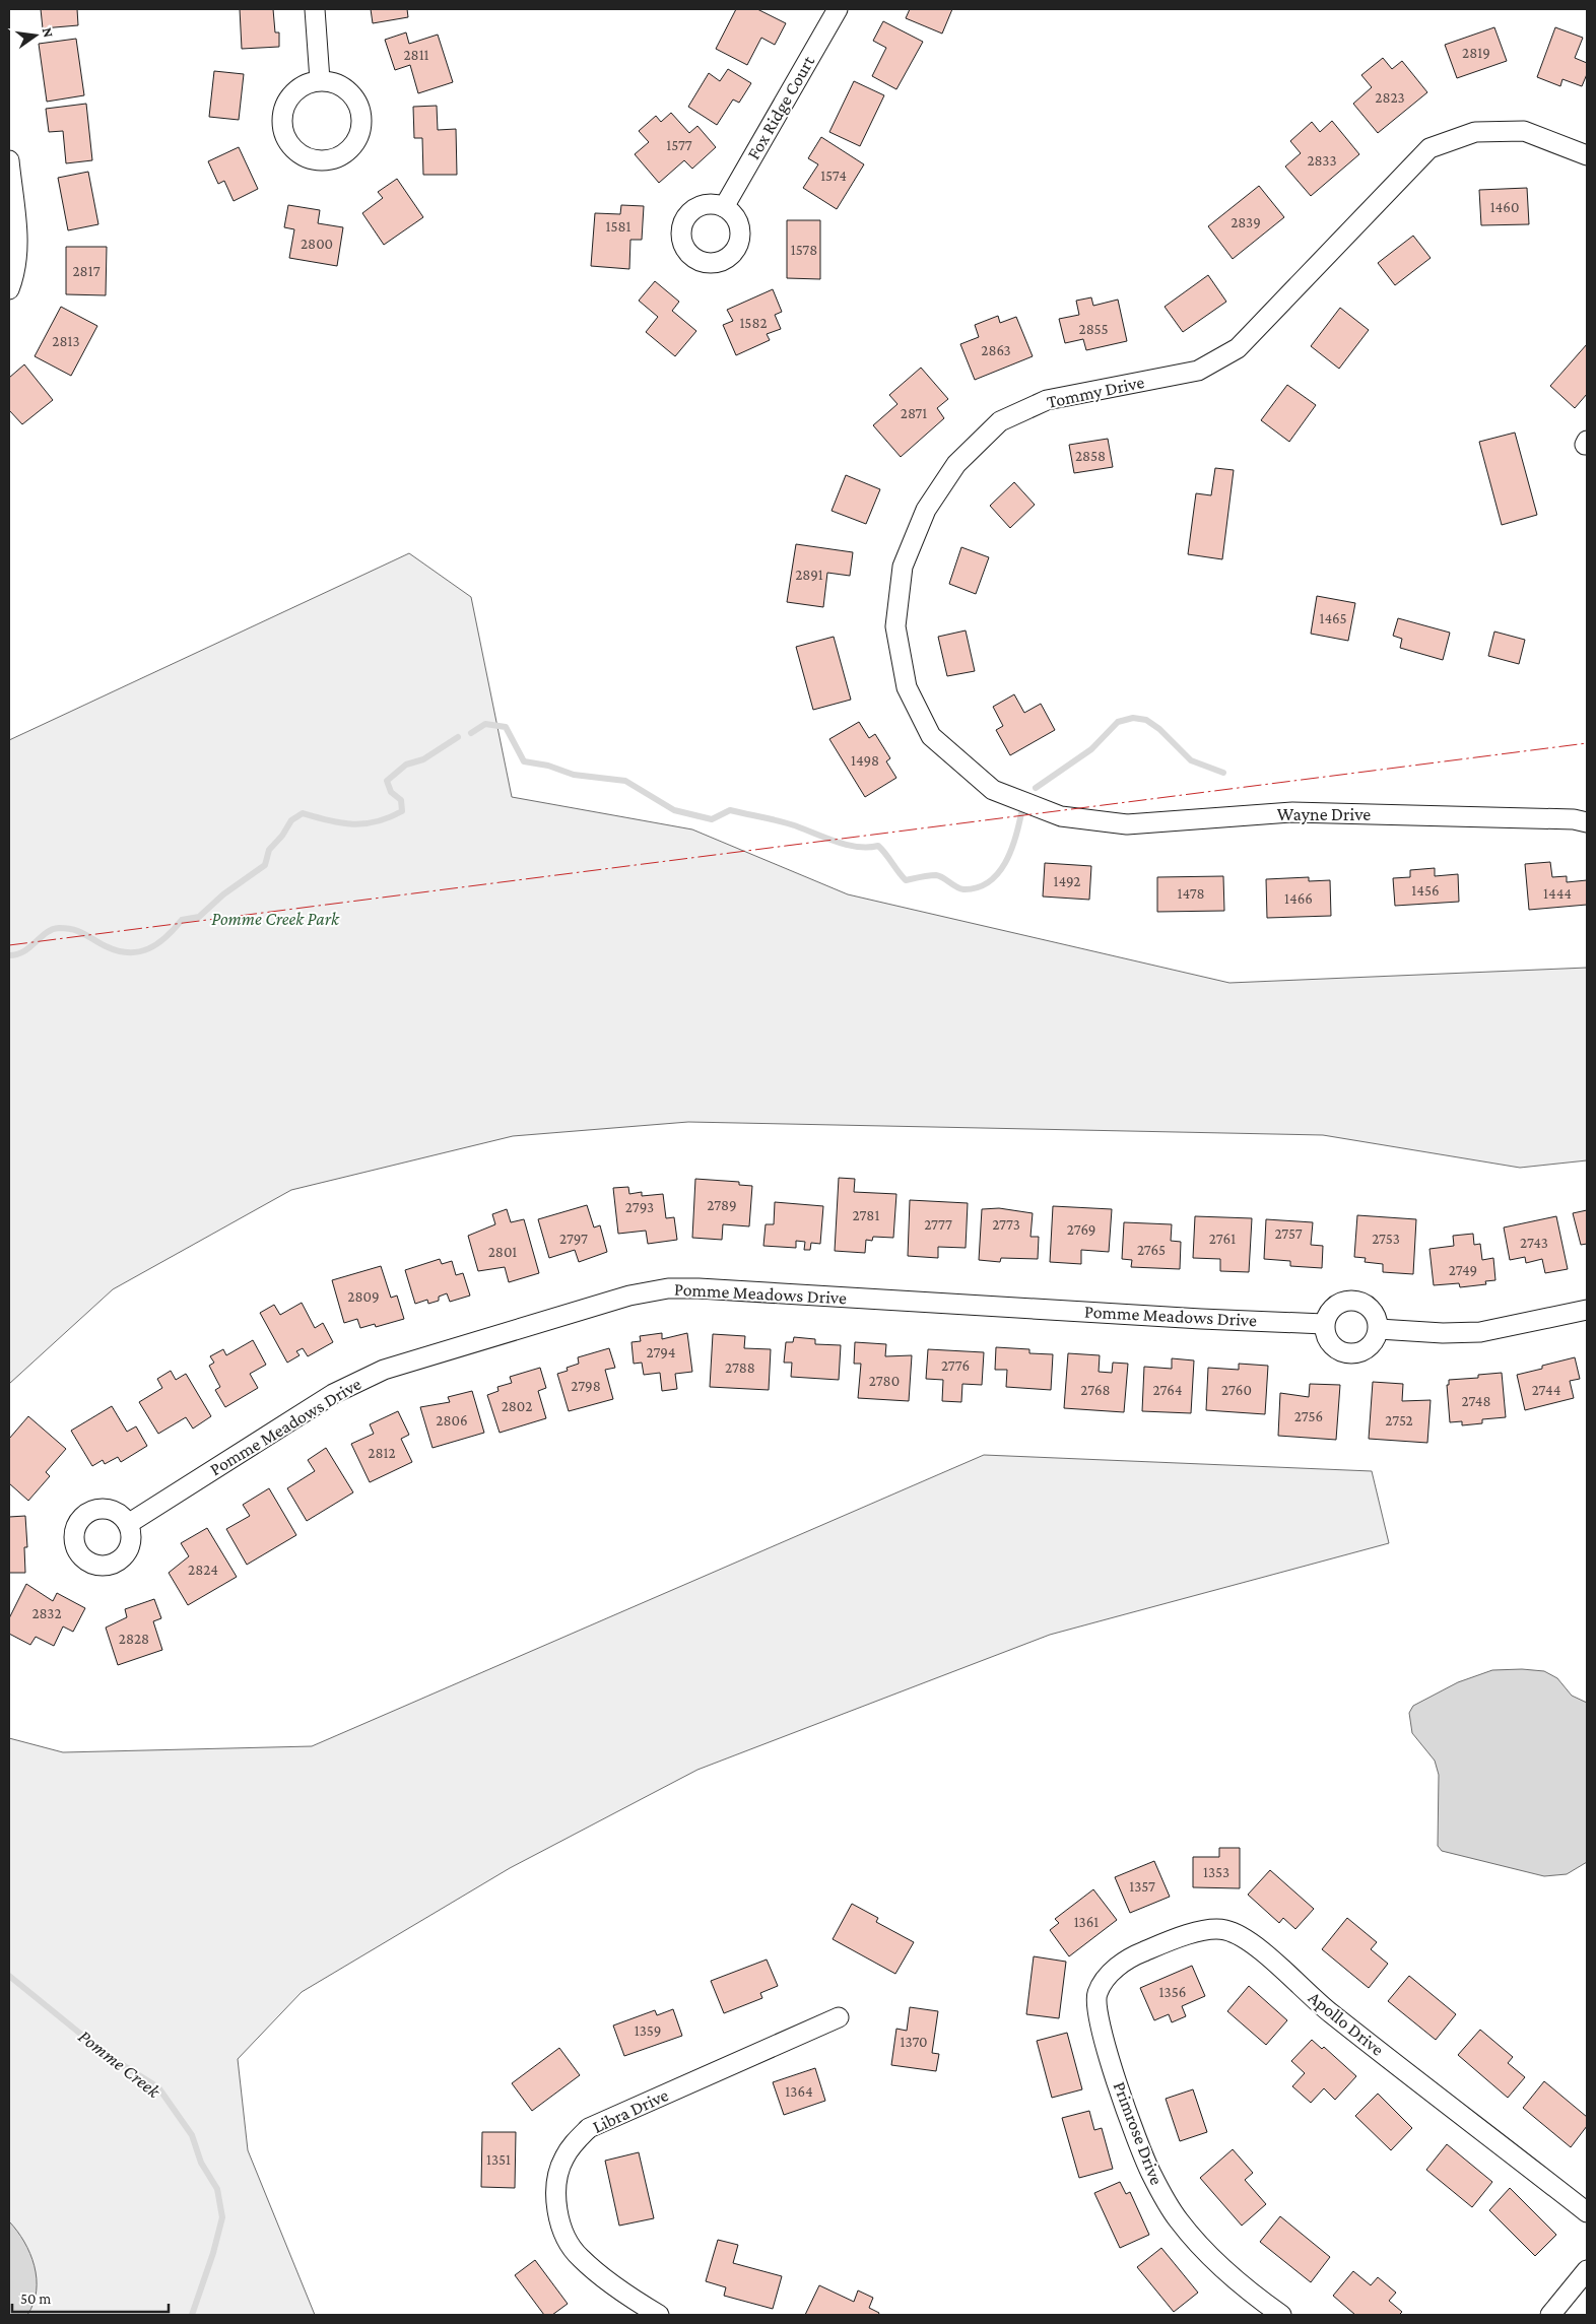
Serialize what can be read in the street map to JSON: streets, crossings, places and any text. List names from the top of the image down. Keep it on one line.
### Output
{"streets":{"street":["Fox Ridge Court","Tommy Drive","Wayne Drive","Pomme Meadows Drive","Apollo Drive","Libra Drive","Primrose Drive"]},"crossings":[["Tommy Drive","Wayne Drive"],["Apollo Drive","Primrose Drive"]],"water":["Pomme Creek"],"parks":["Pomme Creek Park"],"house_numbers":["2819","2811","2823","1577","2833","1574","1460","2839","1581","2800","1578","2817","1582","2855","2813","2863","2871","2858","2891","1465","1498","1492","1456","1478","1444","1466","2789","2793","2781","2777","2773","2769","2757","2797","2761","2753","2743","2765","2801","2749","2809","2794","2776","2788","2780","2798","2768","2764","2760","2744","2748","2802","2756","2806","2752","2812","2824","2832","2828","1353","1357","1361","1356","1359","1370","1364","1351"],"scale_bar":"50 m","north":"right"}
